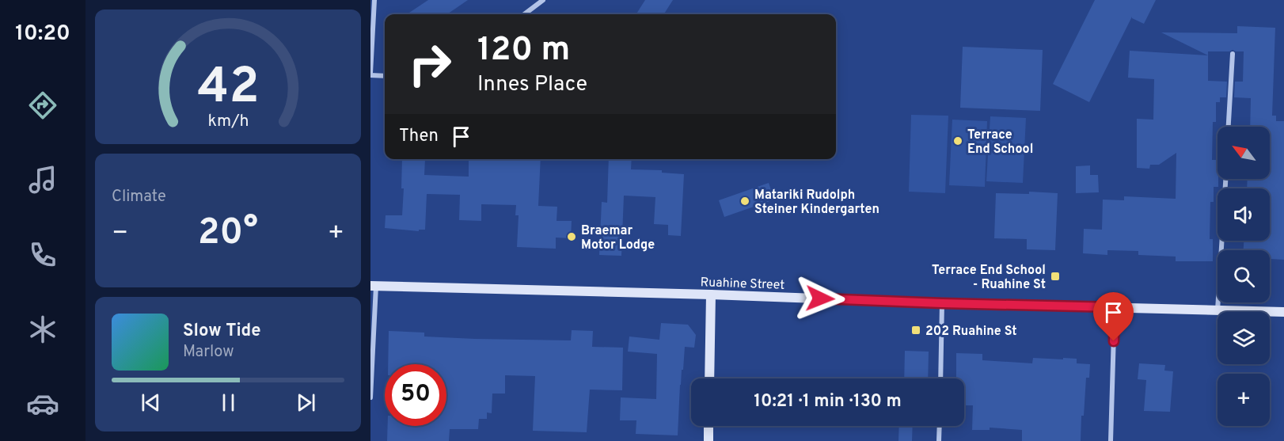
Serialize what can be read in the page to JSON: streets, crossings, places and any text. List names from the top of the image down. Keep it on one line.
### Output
{"streets":{"main road":["Ruahine Street"]},"places":{"other":["Terrace End School","Matariki Rudolph Steiner Kindergarten","Braemar Motor Lodge"],"transit":["Terrace End School - Ruahine St","202 Ruahine St"]},"north":"top left","page":{"tabs":"10:20","turn":["120 m","Innes Place"],"then":"Then","map_buttons":"+","tile":"Climate","heat":["−","20°","+"],"song":["Slow Tide","Marlow"],"limit":"50","trip":"10:21 · 1 min · 130 m","gauge":["42","km/h"]}}
